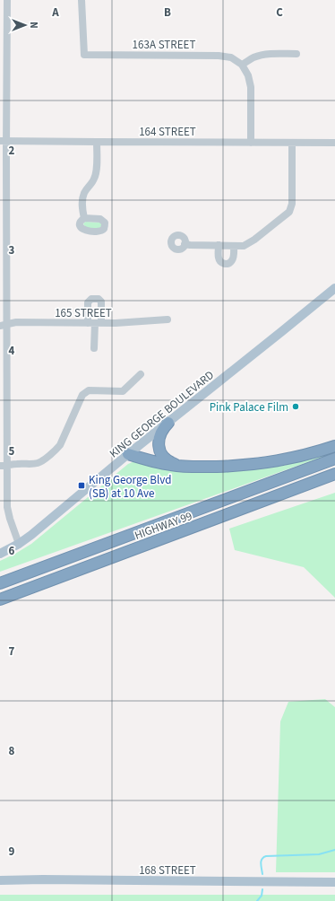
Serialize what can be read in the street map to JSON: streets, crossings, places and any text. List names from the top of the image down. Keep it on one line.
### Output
{"streets":{"highway":["HIGHWAY 99"],"main road":["KING GEORGE BOULEVARD","168 STREET"],"street":["163A STREET","164 STREET","165 STREET"]},"places":{"other":["Pink Palace Film"],"transit":["King George Blvd (SB) at 10 Ave"]},"north":"right","grid":{"columns":["A","B","C"],"rows":["2","3","4","5","6","7","8","9"]}}
